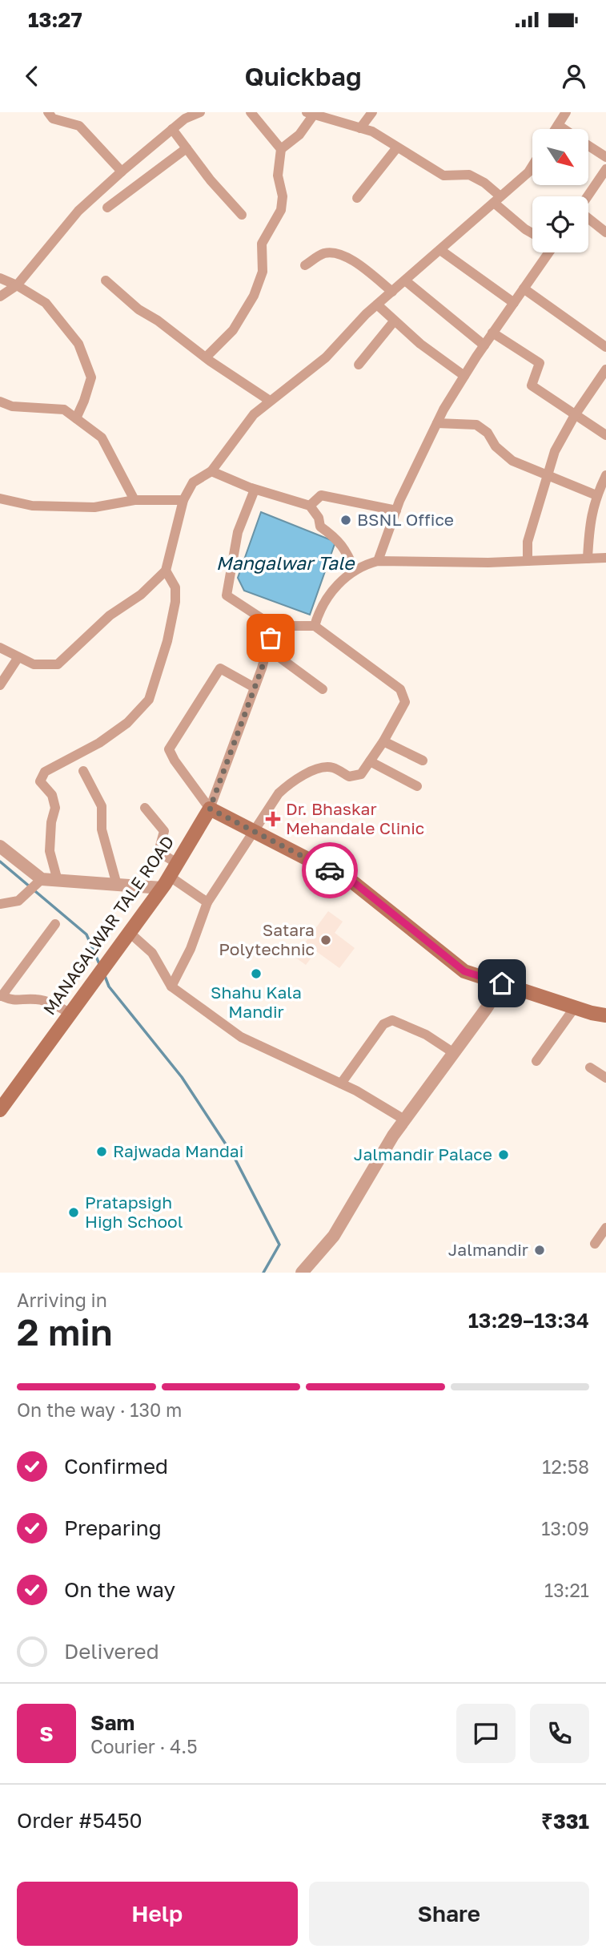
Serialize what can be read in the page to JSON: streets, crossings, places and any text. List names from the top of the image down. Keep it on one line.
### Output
{"streets":{"main road":["MANAGALWAR TALE ROAD"]},"water":["Mangalwar Tale"],"places":{"other":["BSNL Office","Satara Polytechnic","Shahu Kala Mandir","Rajwada Mandai","Jalmandir Palace","Pratapsigh High School","Jalmandir"],"health":["Dr. Bhaskar Mehandale Clinic"]},"north":"bottom right","page":{"status":"13:27","header":"Quickbag","heading":["2 min","Arriving in","13:29–13:34"],"panel":["Sam","Courier · 4.5","Order #5450","₹331"],"bar":"On the way · 130 m","list":[["Confirmed","12:58"],["Preparing","13:09"],["On the way","13:21"],"Delivered"],"round":"S","buttons":["Help","Share"]}}
